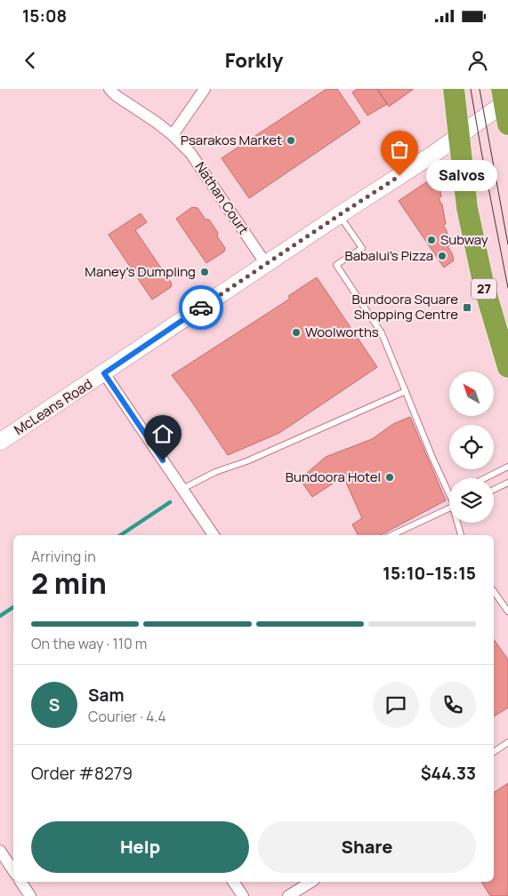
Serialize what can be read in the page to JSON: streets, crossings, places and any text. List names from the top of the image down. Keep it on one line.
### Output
{"streets":{"highway":["27"],"street":["Nathan Court","McLeans Road"]},"crossings":[["Nathan Court","McLeans Road"],["27","McLeans Road"]],"places":{"other":["Psarakos Market","Salvos","Subway","Babalui’s Pizza","Maney's Dumpling","Woolworths","Bundoora Hotel"],"transit":["Bundoora Square Shopping Centre"]},"north":"top left","page":{"status":"15:08","header":"Forkly","bubble":"Salvos","heading":["2 min","Arriving in","15:10–15:15"],"panel":["Sam","Courier · 4.4","Order #8279","$44.33"],"bar":"On the way · 110 m","round":"S","buttons":["Help","Share"]}}
